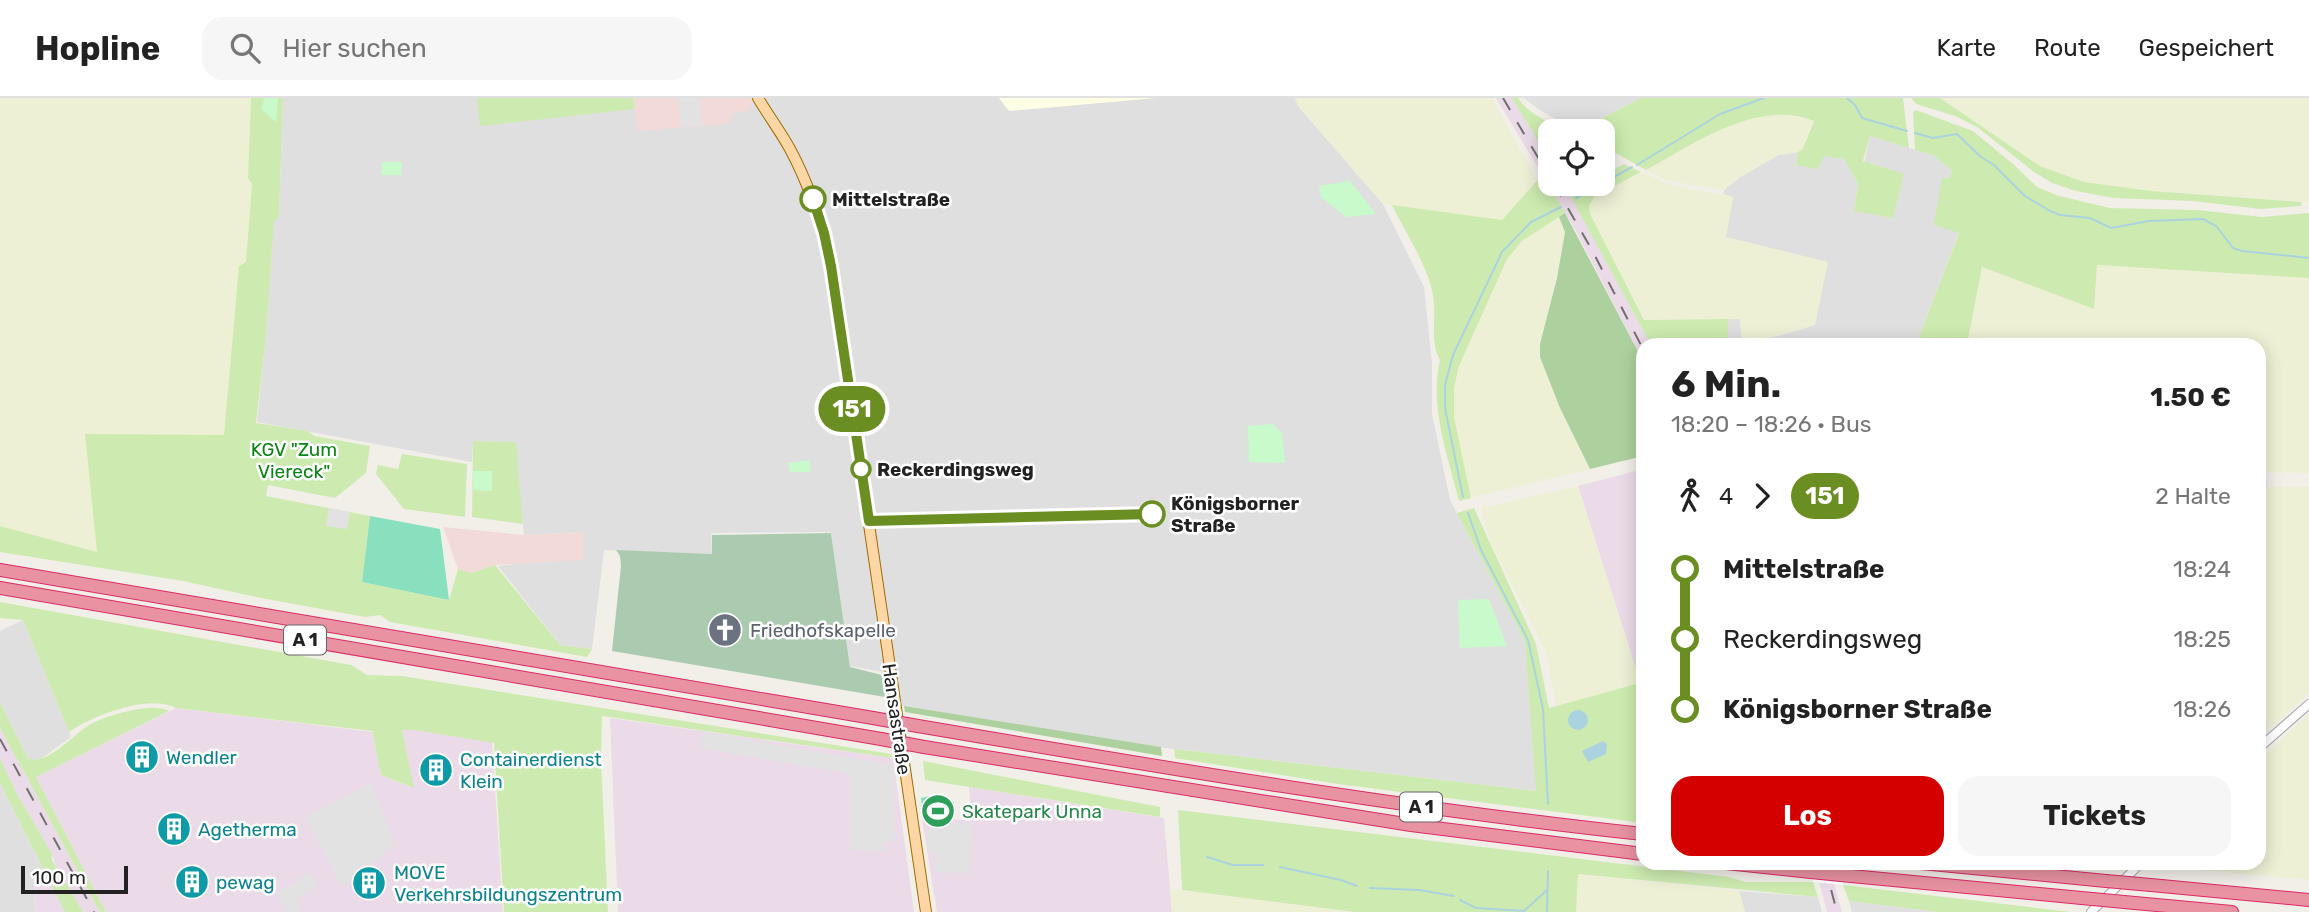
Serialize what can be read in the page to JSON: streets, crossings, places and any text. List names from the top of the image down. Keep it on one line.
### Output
{"streets":{"highway":["A 1"],"main road":["Hansastraße"]},"parks":["KGV \"Zum Viereck\""],"places":{"other":["Mittelstraße","Reckerdingsweg","Königsborner Straße"],"church":["Friedhofskapelle"],"building":["Wendler","Containerdienst Klein","Agetherma","pewag","MOVE Verkehrsbildungszentrum"],"sports":["Skatepark Unna"]},"lines":["bus line 151"],"scale_bar":"100 m","page":{"header":"Hopline","search":"Hier suchen","nav":["Karte","Route","Gespeichert"],"on_map":"151","heading":["6 Min.","18:20 – 18:26 · Bus","1.50 €"],"legs":["4","151","2 Halte"],"list":[{"name":"Mittelstraße","value":"18:24"},{"name":"Reckerdingsweg","value":"18:25"},{"name":"Königsborner Straße","value":"18:26"}],"buttons":["Los","Tickets"],"scale":"100 m"}}
